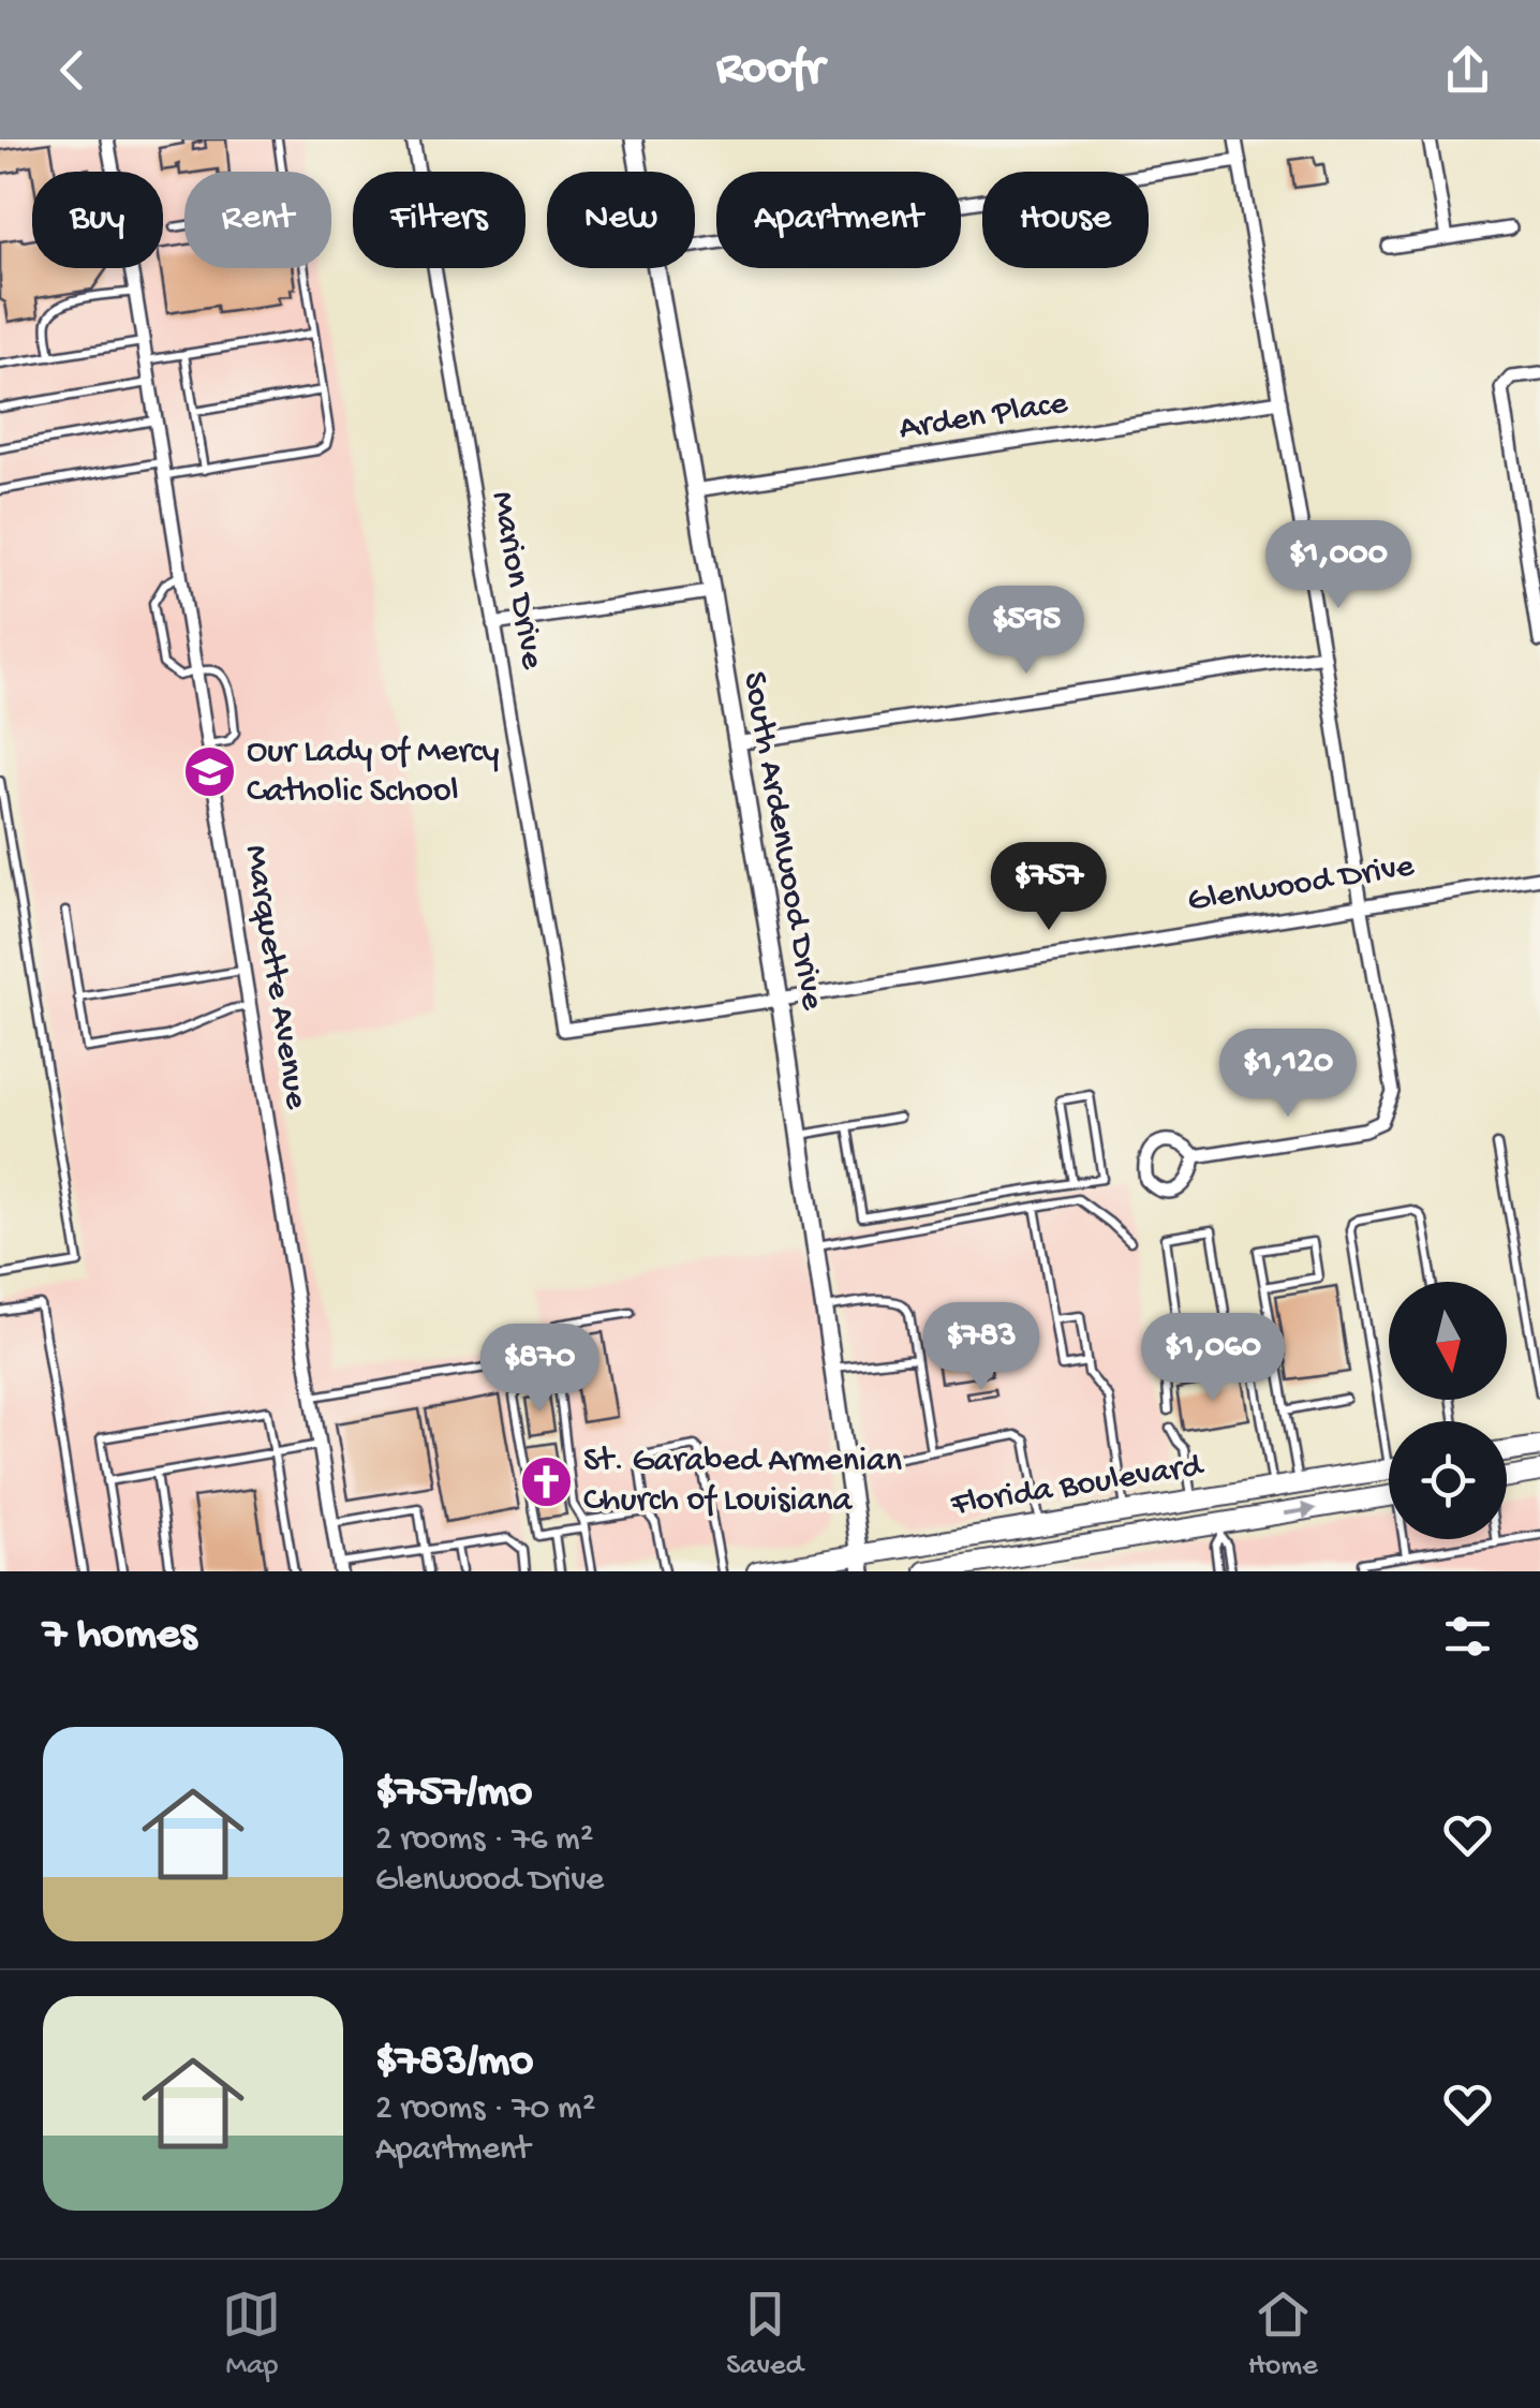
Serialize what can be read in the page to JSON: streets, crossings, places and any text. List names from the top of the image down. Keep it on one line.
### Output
{"streets":{"main road":["Florida Boulevard"],"street":["Arden Place","Marion Drive","South Ardenwood Drive","Glenwood Drive","Marquette Avenue"]},"crossings":[["Arden Place","South Ardenwood Drive"],["Marion Drive","Glenwood Drive"],["South Ardenwood Drive","Glenwood Drive"],["South Ardenwood Drive","Florida Boulevard"]],"places":{"school or university":["Our Lady of Mercy Catholic School"],"church":["St. Garabed Armenian Church of Louisiana"]},"north":"bottom","page":{"header":"Roofr","chip":["Buy","Rent","Filters","New","Apartment","House"],"price":["$1,000","$595","$757","$1,120","$783","$1,060","$870"],"heading":"7 homes","list":[{"name":"$757/mo","note":"2 rooms · 76 m² · Glenwood Drive"},{"name":"$783/mo","note":"2 rooms · 70 m² · Apartment"}],"tabs":["Map","Saved","Home"]}}
